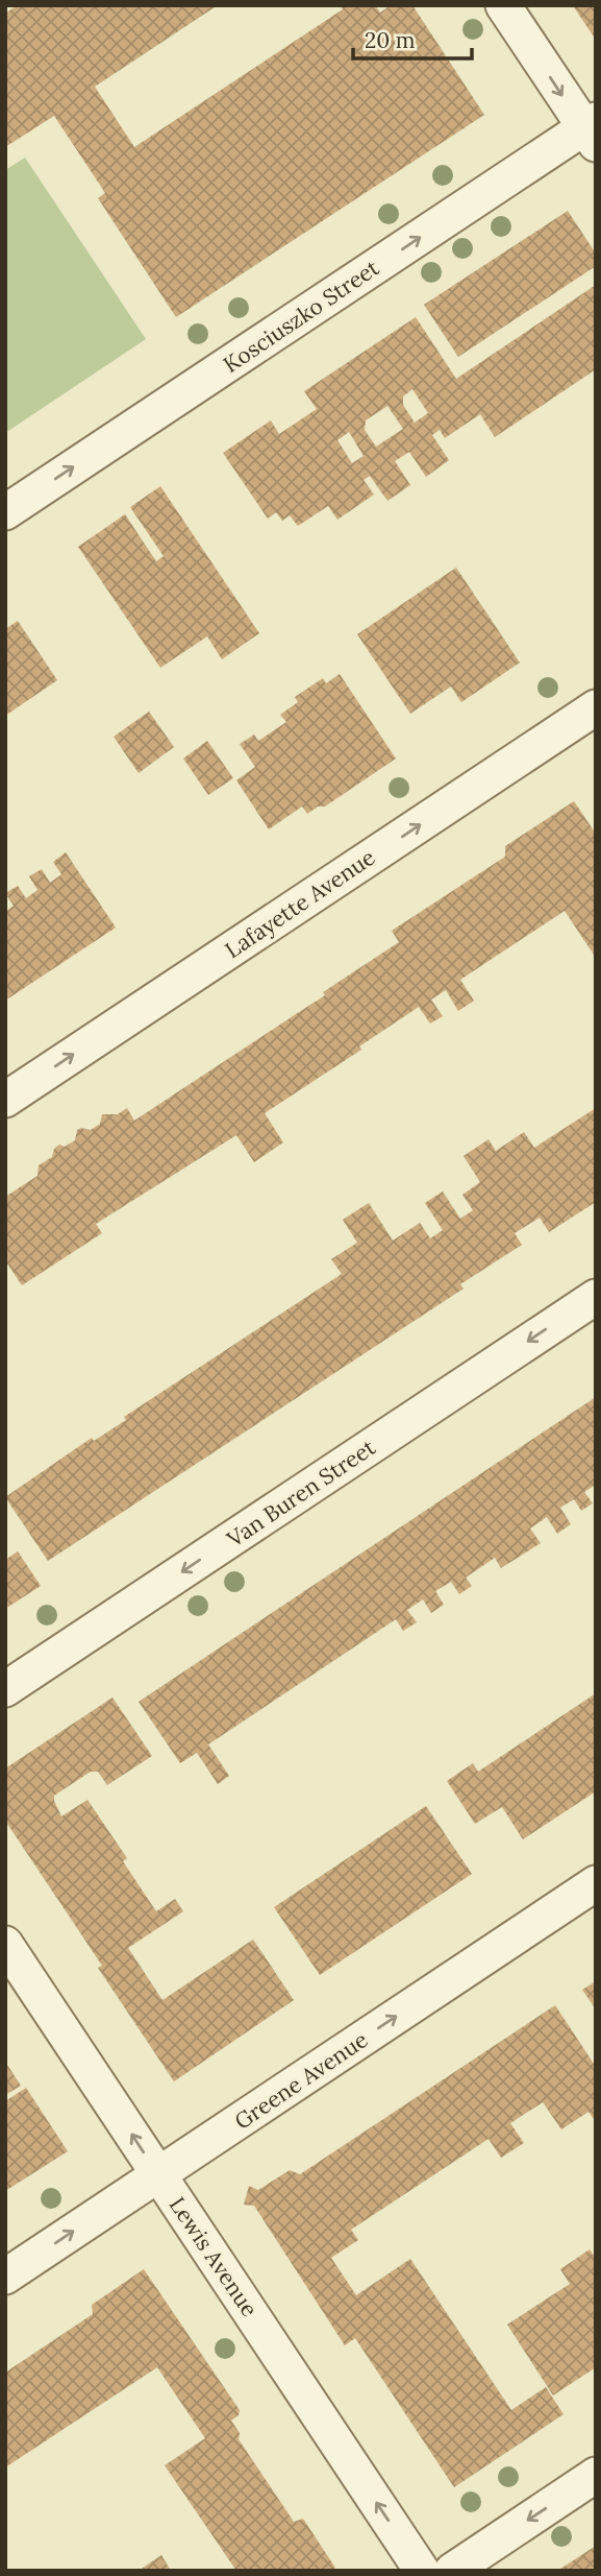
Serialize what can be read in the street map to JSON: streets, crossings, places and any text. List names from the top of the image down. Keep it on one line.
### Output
{"streets":{"street":["Kosciuszko Street","Lafayette Avenue","Van Buren Street","Greene Avenue","Lewis Avenue"]},"crossings":[["Greene Avenue","Lewis Avenue"]],"one_way":["Kosciuszko Street","Lafayette Avenue","Van Buren Street","Greene Avenue","Lewis Avenue"],"scale_bar":"20 m"}
